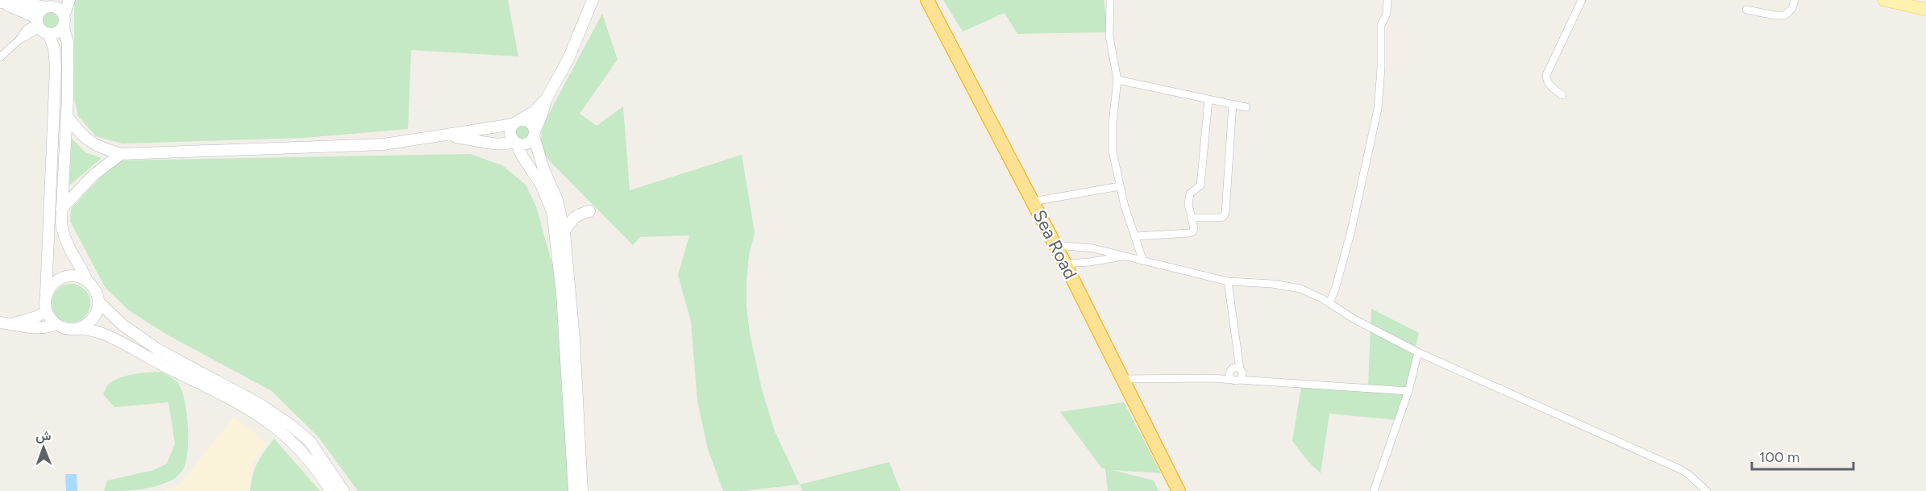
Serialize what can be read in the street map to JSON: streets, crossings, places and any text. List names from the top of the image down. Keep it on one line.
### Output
{"streets":{"highway":["Sea Road"]},"scale_bar":"100 m","north":"top"}
